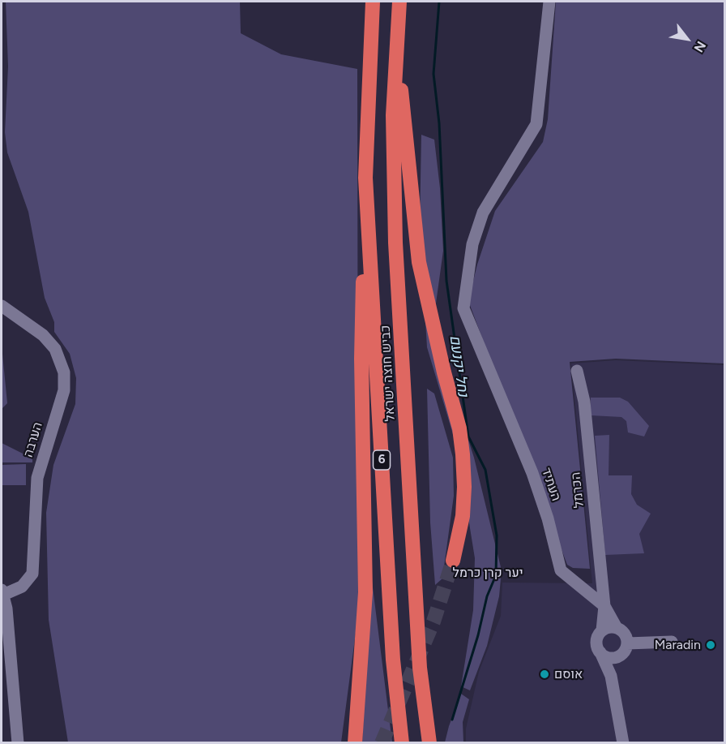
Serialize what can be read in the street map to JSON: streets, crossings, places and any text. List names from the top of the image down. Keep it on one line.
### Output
{"streets":{"highway":["כביש חוצה ישראל","6"],"street":["הערבה","העתיד","הכרמל"]},"crossings":[["העתיד","הכרמל"]],"water":["נחל יקנעם"],"parks":["יער קרן כרמל"],"places":["Maradin","אוסם"],"north":"bottom right"}
